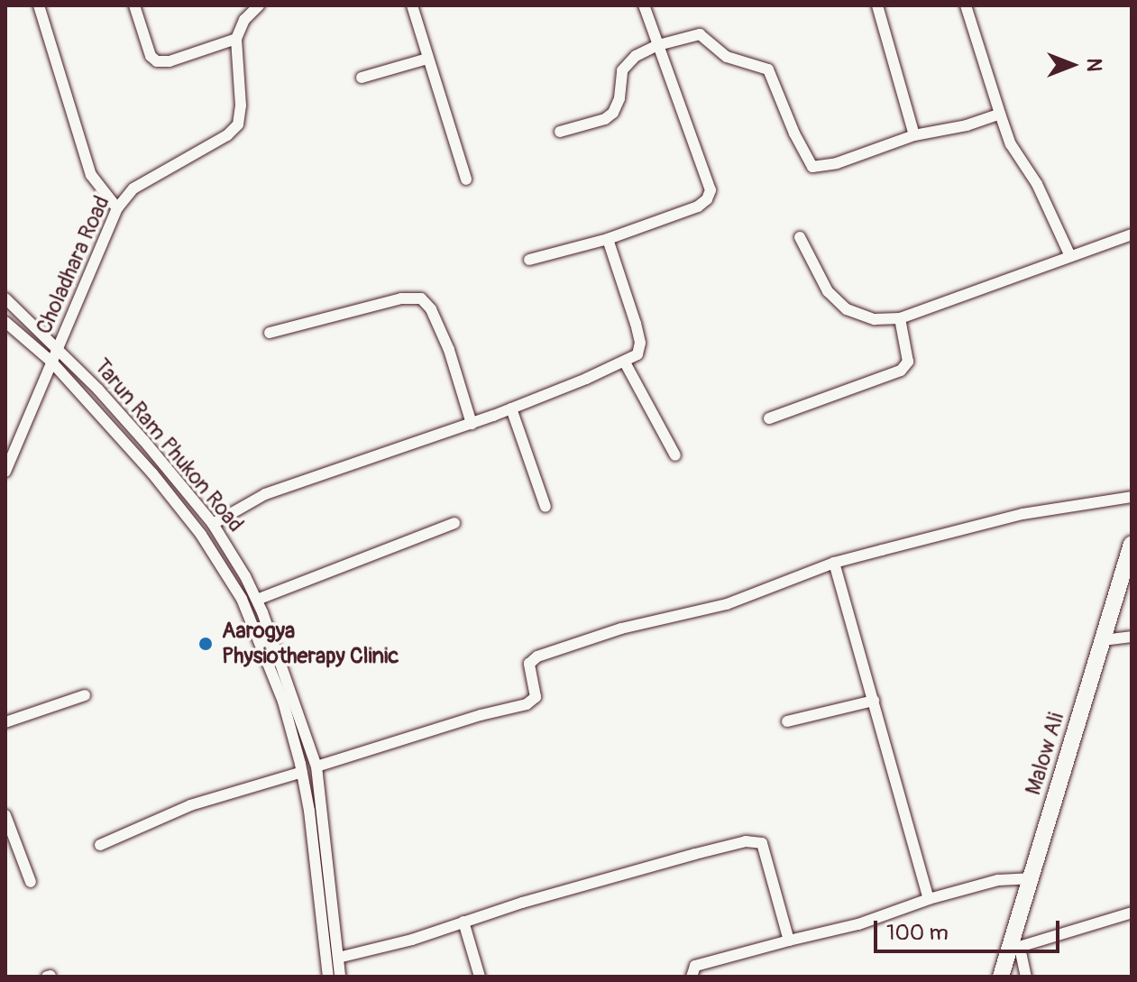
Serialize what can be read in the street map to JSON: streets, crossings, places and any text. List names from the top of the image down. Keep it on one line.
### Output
{"streets":{"street":["Choladhara Road","Tarun Ram Phukon Road","Malow Ali"]},"crossings":[["Choladhara Road","Tarun Ram Phukon Road"]],"places":["Aarogya Physiotherapy Clinic"],"scale_bar":"100 m","north":"right"}
